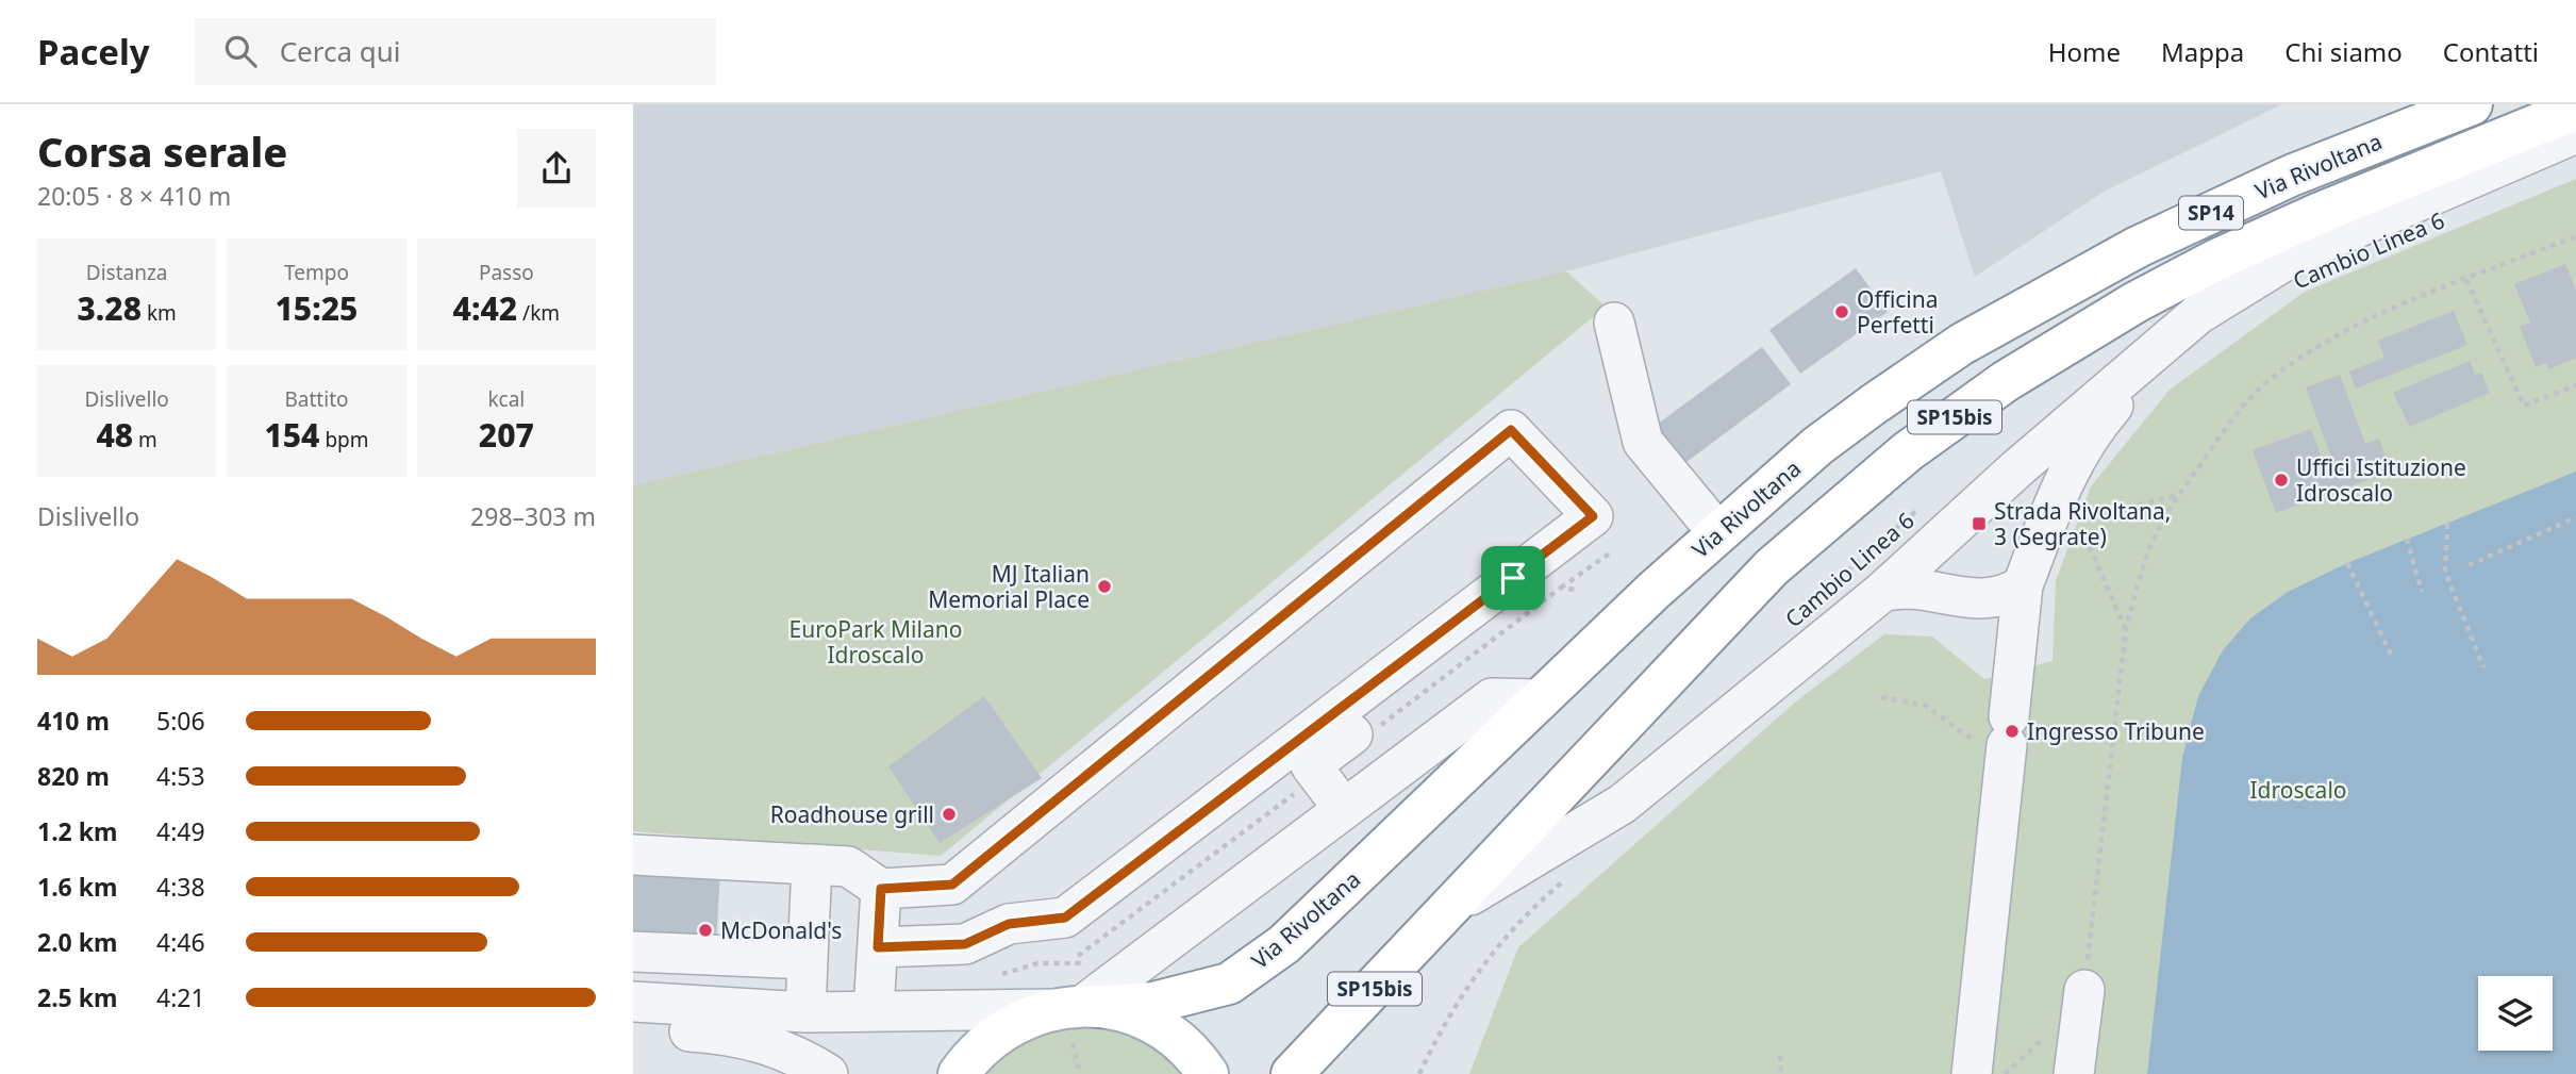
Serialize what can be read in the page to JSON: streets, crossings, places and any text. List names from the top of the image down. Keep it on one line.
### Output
{"streets":{"main road":["Via Rivoltana","SP14","SP15bis"],"path":["Cambio Linea 6"]},"crossings":[["Via Rivoltana","SP15bis"]],"parks":["EuroPark Milano Idroscalo","Idroscalo"],"places":{"other":["Officina Perfetti","Uffici Istituzione Idroscalo","MJ Italian Memorial Place","Ingresso Tribune","Roadhouse grill","McDonald's"],"transit":["Strada Rivoltana, 3 (Segrate)"]},"page":{"header":"Pacely","search":"Cerca qui","nav":["Home","Mappa","Chi siamo","Contatti"],"heading":["Corsa serale","20:05 · 8 × 410 m"],"stats":[["Distanza","3.28 km"],["Tempo","15:25"],["Passo","4:42 /km"],["Dislivello","48 m"],["Battito","154 bpm"],["kcal","207"]],"chart":["Dislivello","298–303 m"],"list":[{"name":"410 m","note":"5:06"},{"name":"820 m","note":"4:53"},{"name":"1.2 km","note":"4:49"},{"name":"1.6 km","note":"4:38"},{"name":"2.0 km","note":"4:46"},{"name":"2.5 km","note":"4:21"}]}}
